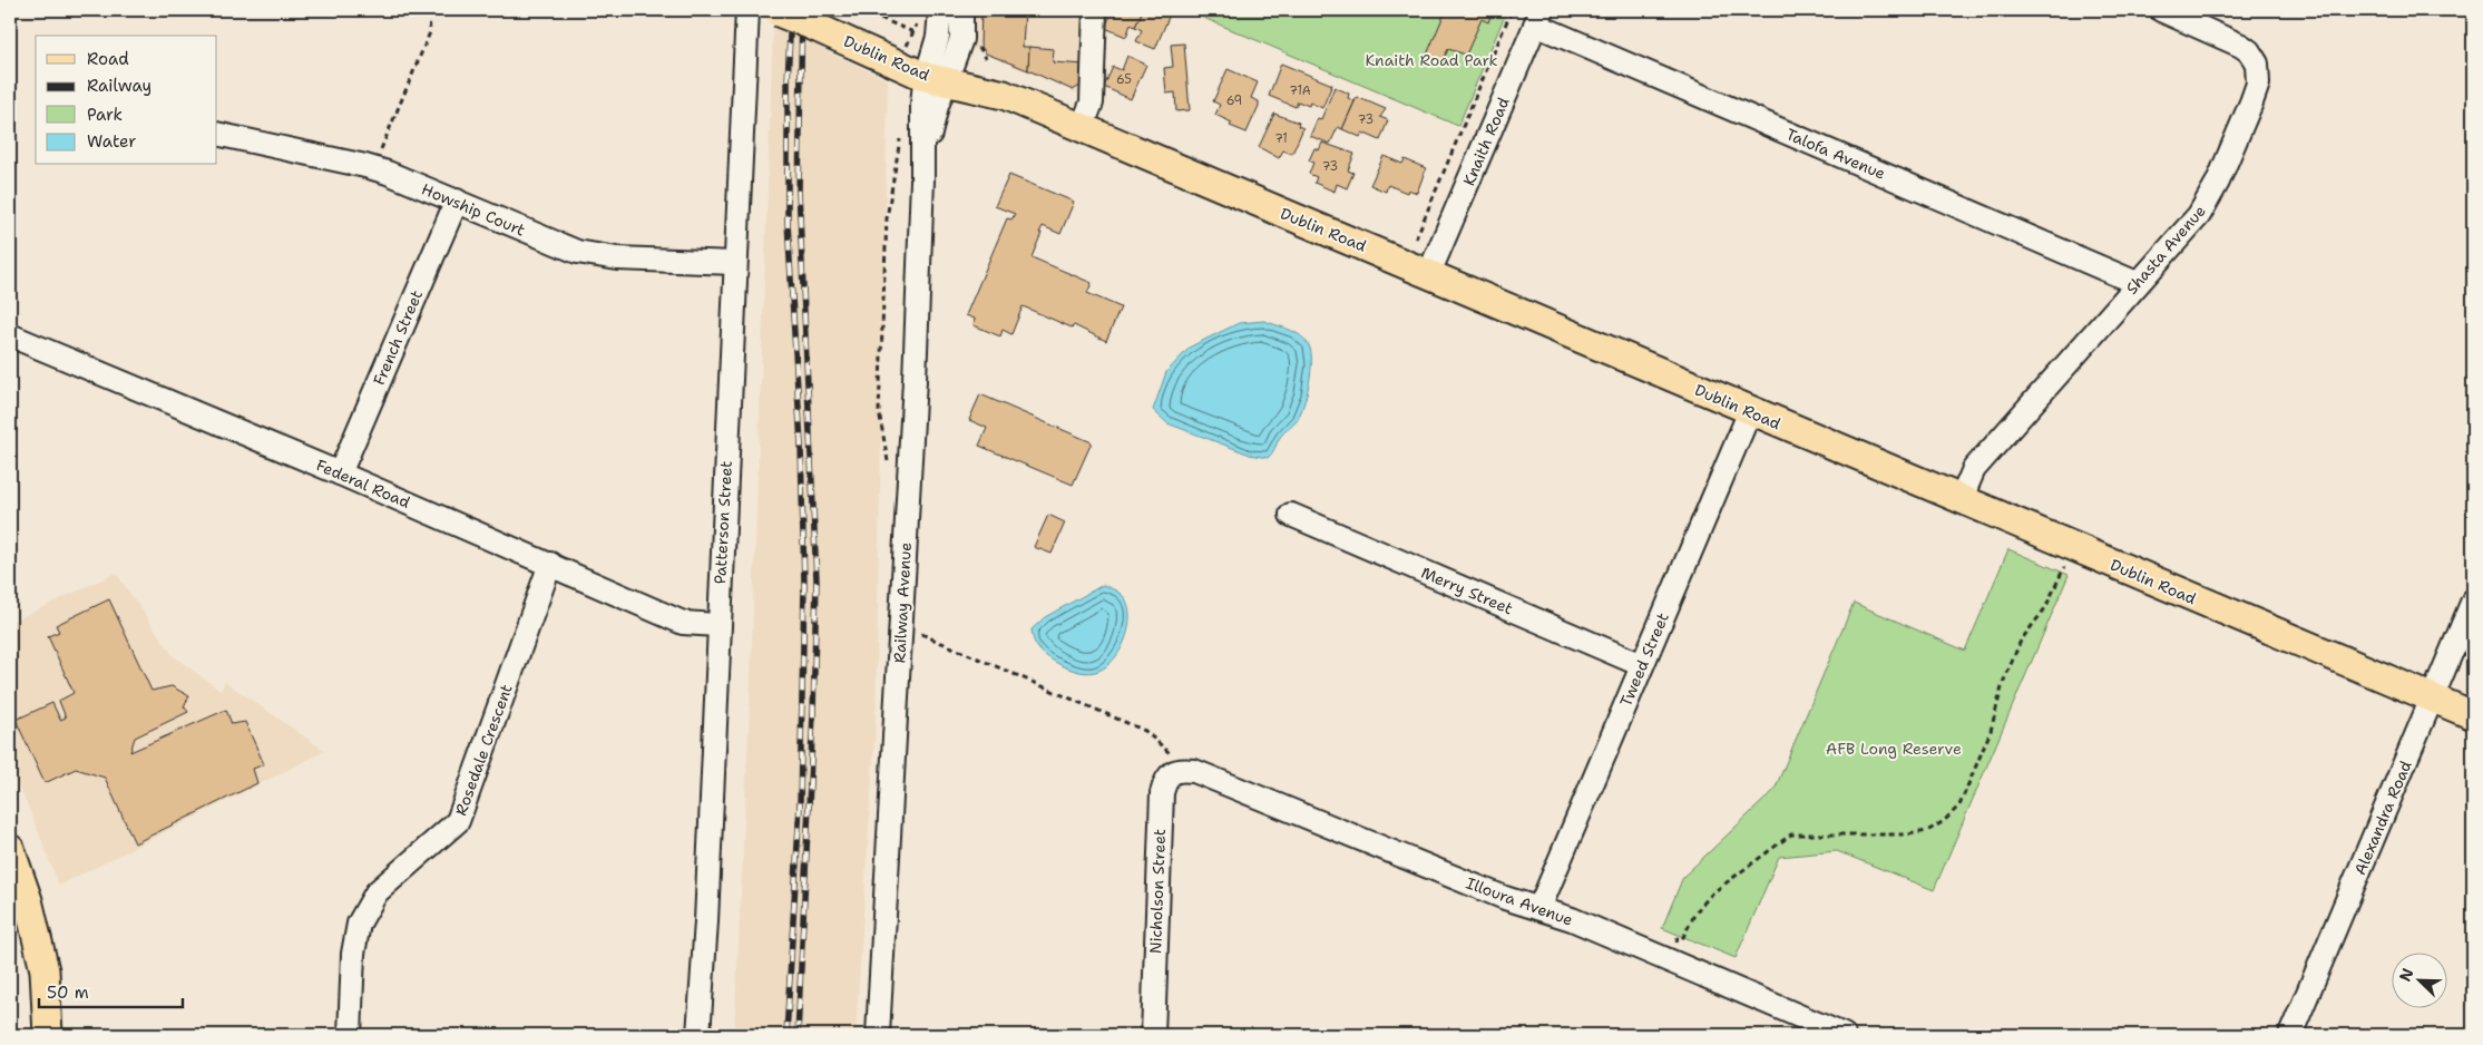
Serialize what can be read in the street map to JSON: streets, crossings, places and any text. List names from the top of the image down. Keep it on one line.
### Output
{"streets":{"main road":["Dublin Road"],"street":["Knaith Road","Talofa Avenue","Howship Court","Shasta Avenue","French Street","Federal Road","Patterson Street","Merry Street","Railway Avenue","Tweed Street","Rosedale Crescent","Alexandra Road","Nicholson Street","Illoura Avenue"]},"crossings":[["Dublin Road","Knaith Road"],["Dublin Road","Shasta Avenue"],["Dublin Road","Railway Avenue"],["Dublin Road","Tweed Street"],["Dublin Road","Alexandra Road"],["Knaith Road","Talofa Avenue"],["Talofa Avenue","Shasta Avenue"],["Howship Court","French Street"],["Howship Court","Patterson Street"],["French Street","Federal Road"],["Federal Road","Patterson Street"],["Federal Road","Rosedale Crescent"],["Merry Street","Tweed Street"],["Tweed Street","Illoura Avenue"],["Nicholson Street","Illoura Avenue"]],"parks":["Knaith Road Park","AFB Long Reserve"],"house_numbers":["65","71A","69","73","71","73"],"legend":["Road","Railway","Park","Water"],"scale_bar":"50 m","north":"top left"}
